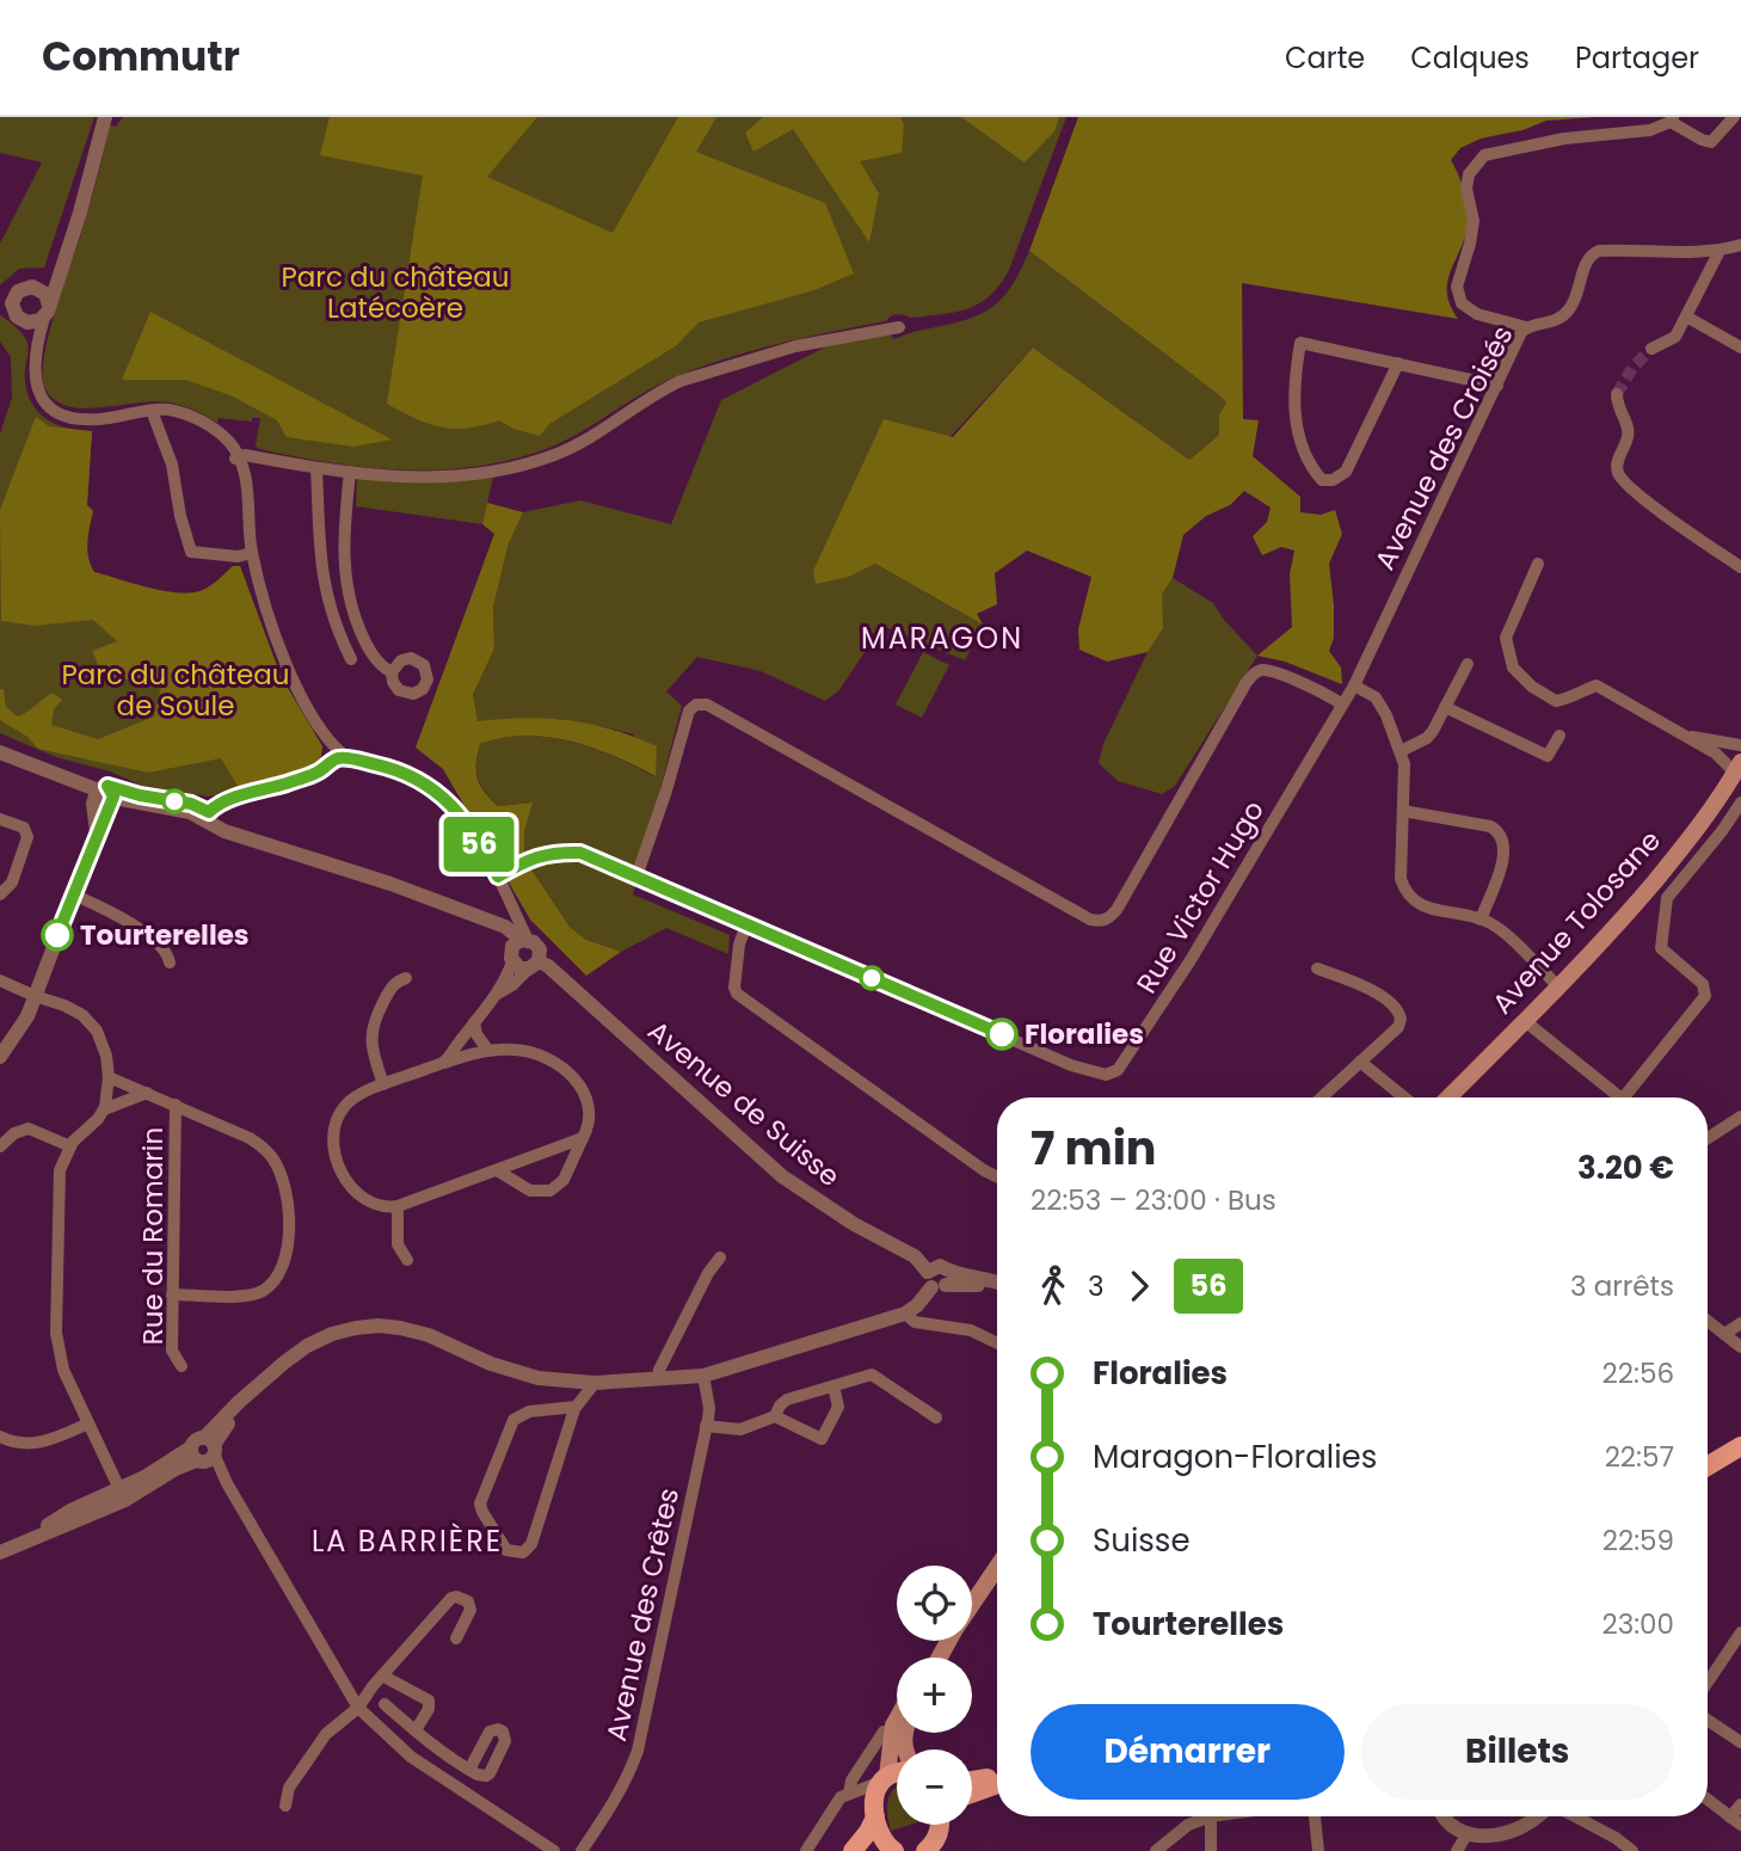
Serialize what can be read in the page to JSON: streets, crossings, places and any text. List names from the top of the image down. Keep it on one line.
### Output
{"streets":{"main road":["Avenue Tolosane"],"street":["Avenue des Croisés","Rue Victor Hugo","Avenue de Suisse","Rue du Romarin","Avenue des Crêtes"]},"crossings":[["Avenue des Croisés","Rue Victor Hugo"]],"districts":["MARAGON","LA BARRIÈRE"],"parks":["Parc du château Latécoère","Parc du château de Soule"],"places":["Tourterelles","Floralies"],"lines":["bus line 56"],"page":{"header":"Commutr","nav":["Carte","Calques","Partager"],"on_map":"56","heading":["7 min","22:53 – 23:00 · Bus","3.20 €"],"legs":["3","56","3 arrêts"],"list":[{"name":"Floralies","value":"22:56"},{"name":"Maragon-Floralies","value":"22:57"},{"name":"Suisse","value":"22:59"},{"name":"Tourterelles","value":"23:00"}],"map_buttons":["+","−"],"buttons":["Démarrer","Billets"]}}
